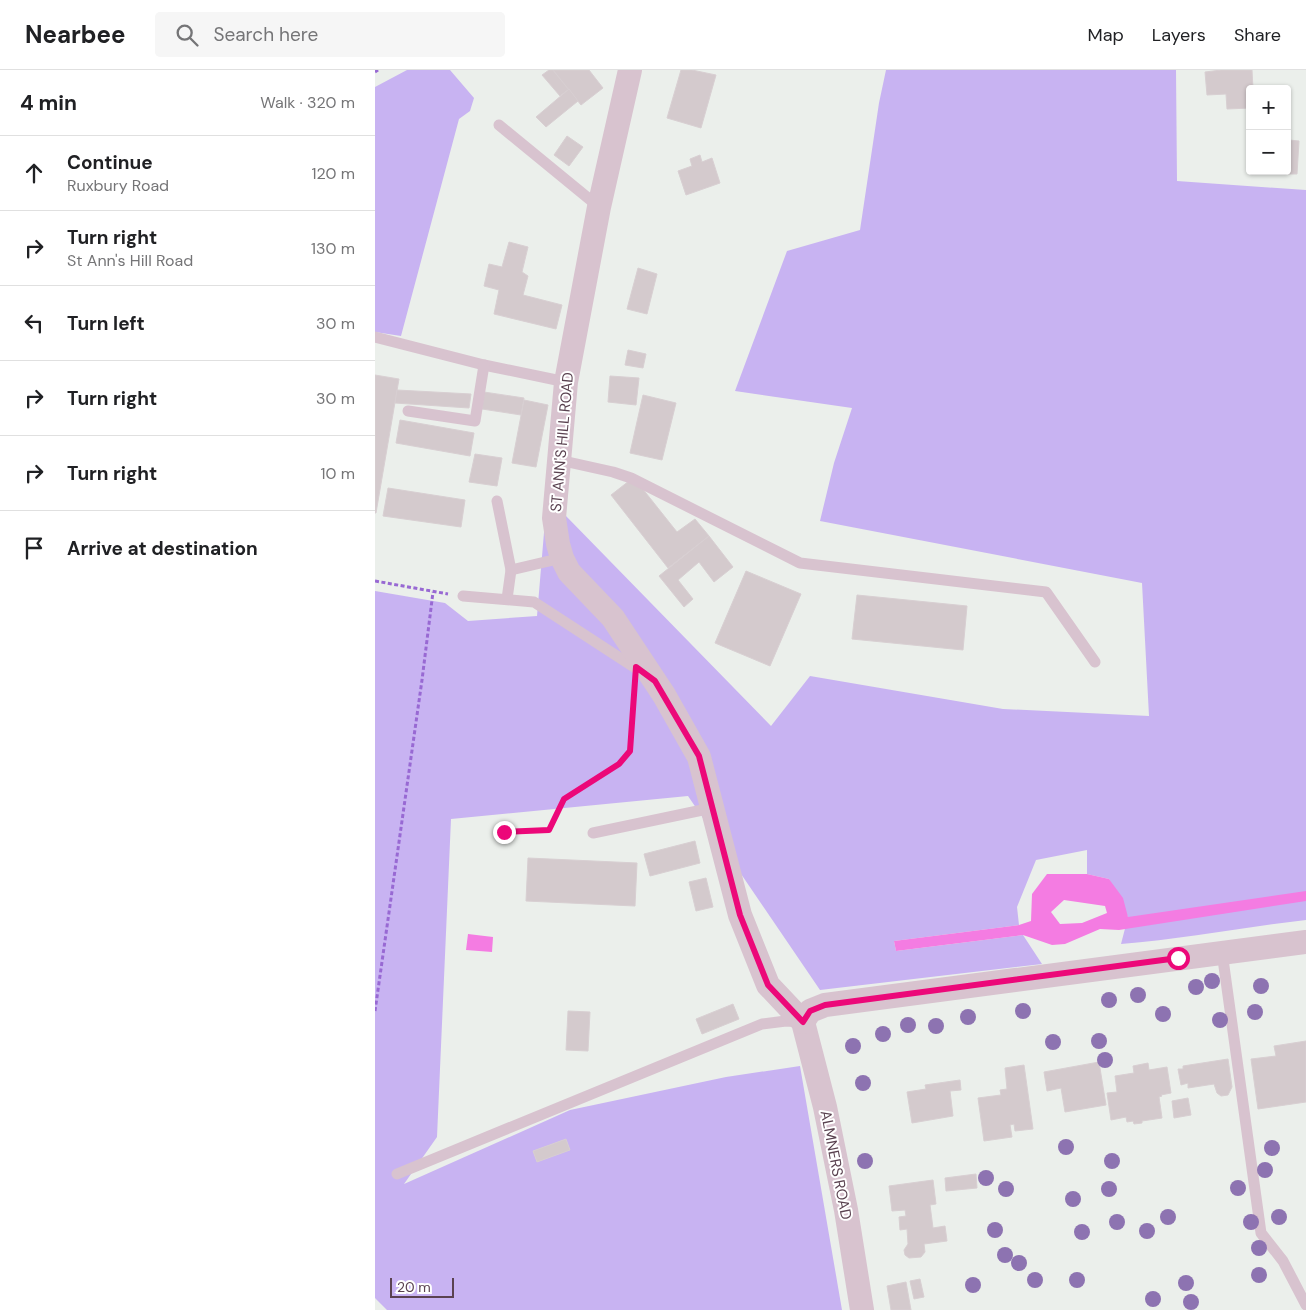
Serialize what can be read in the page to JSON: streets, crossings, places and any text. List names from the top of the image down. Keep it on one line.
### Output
{"streets":{"street":["ST ANN'S HILL ROAD","ALMNERS ROAD"]},"crossings":[["ST ANN'S HILL ROAD","ALMNERS ROAD"]],"scale_bar":"20 m","page":{"header":"Nearbee","search":"Search here","nav":["Map","Layers","Share"],"heading":["4 min","Walk · 320 m"],"map_buttons":["+","−"],"list":[["Continue","Ruxbury Road","120 m"],["Turn right","St Ann's Hill Road","130 m"],["Turn left","30 m"],["Turn right","30 m"],["Turn right","10 m"],"Arrive at destination"],"scale":"20 m"}}
